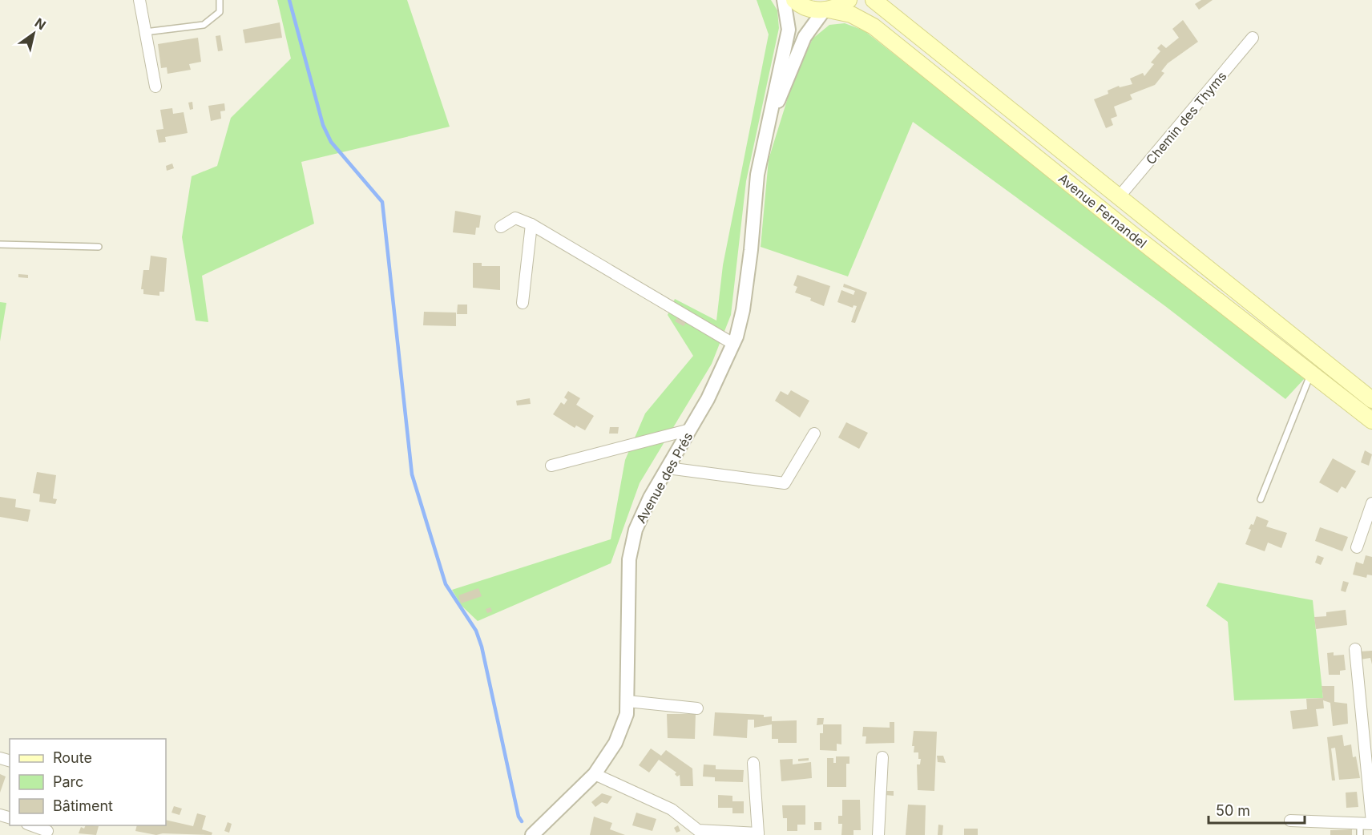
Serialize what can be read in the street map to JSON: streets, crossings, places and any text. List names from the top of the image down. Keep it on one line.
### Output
{"streets":{"main road":["Avenue Fernandel"],"street":["Chemin des Thyms","Avenue des Prés"]},"crossings":[["Chemin des Thyms","Avenue Fernandel"],["Avenue Fernandel","Avenue des Prés"]],"legend":["Route","Parc","Bâtiment"],"scale_bar":"50 m","north":"top right"}
